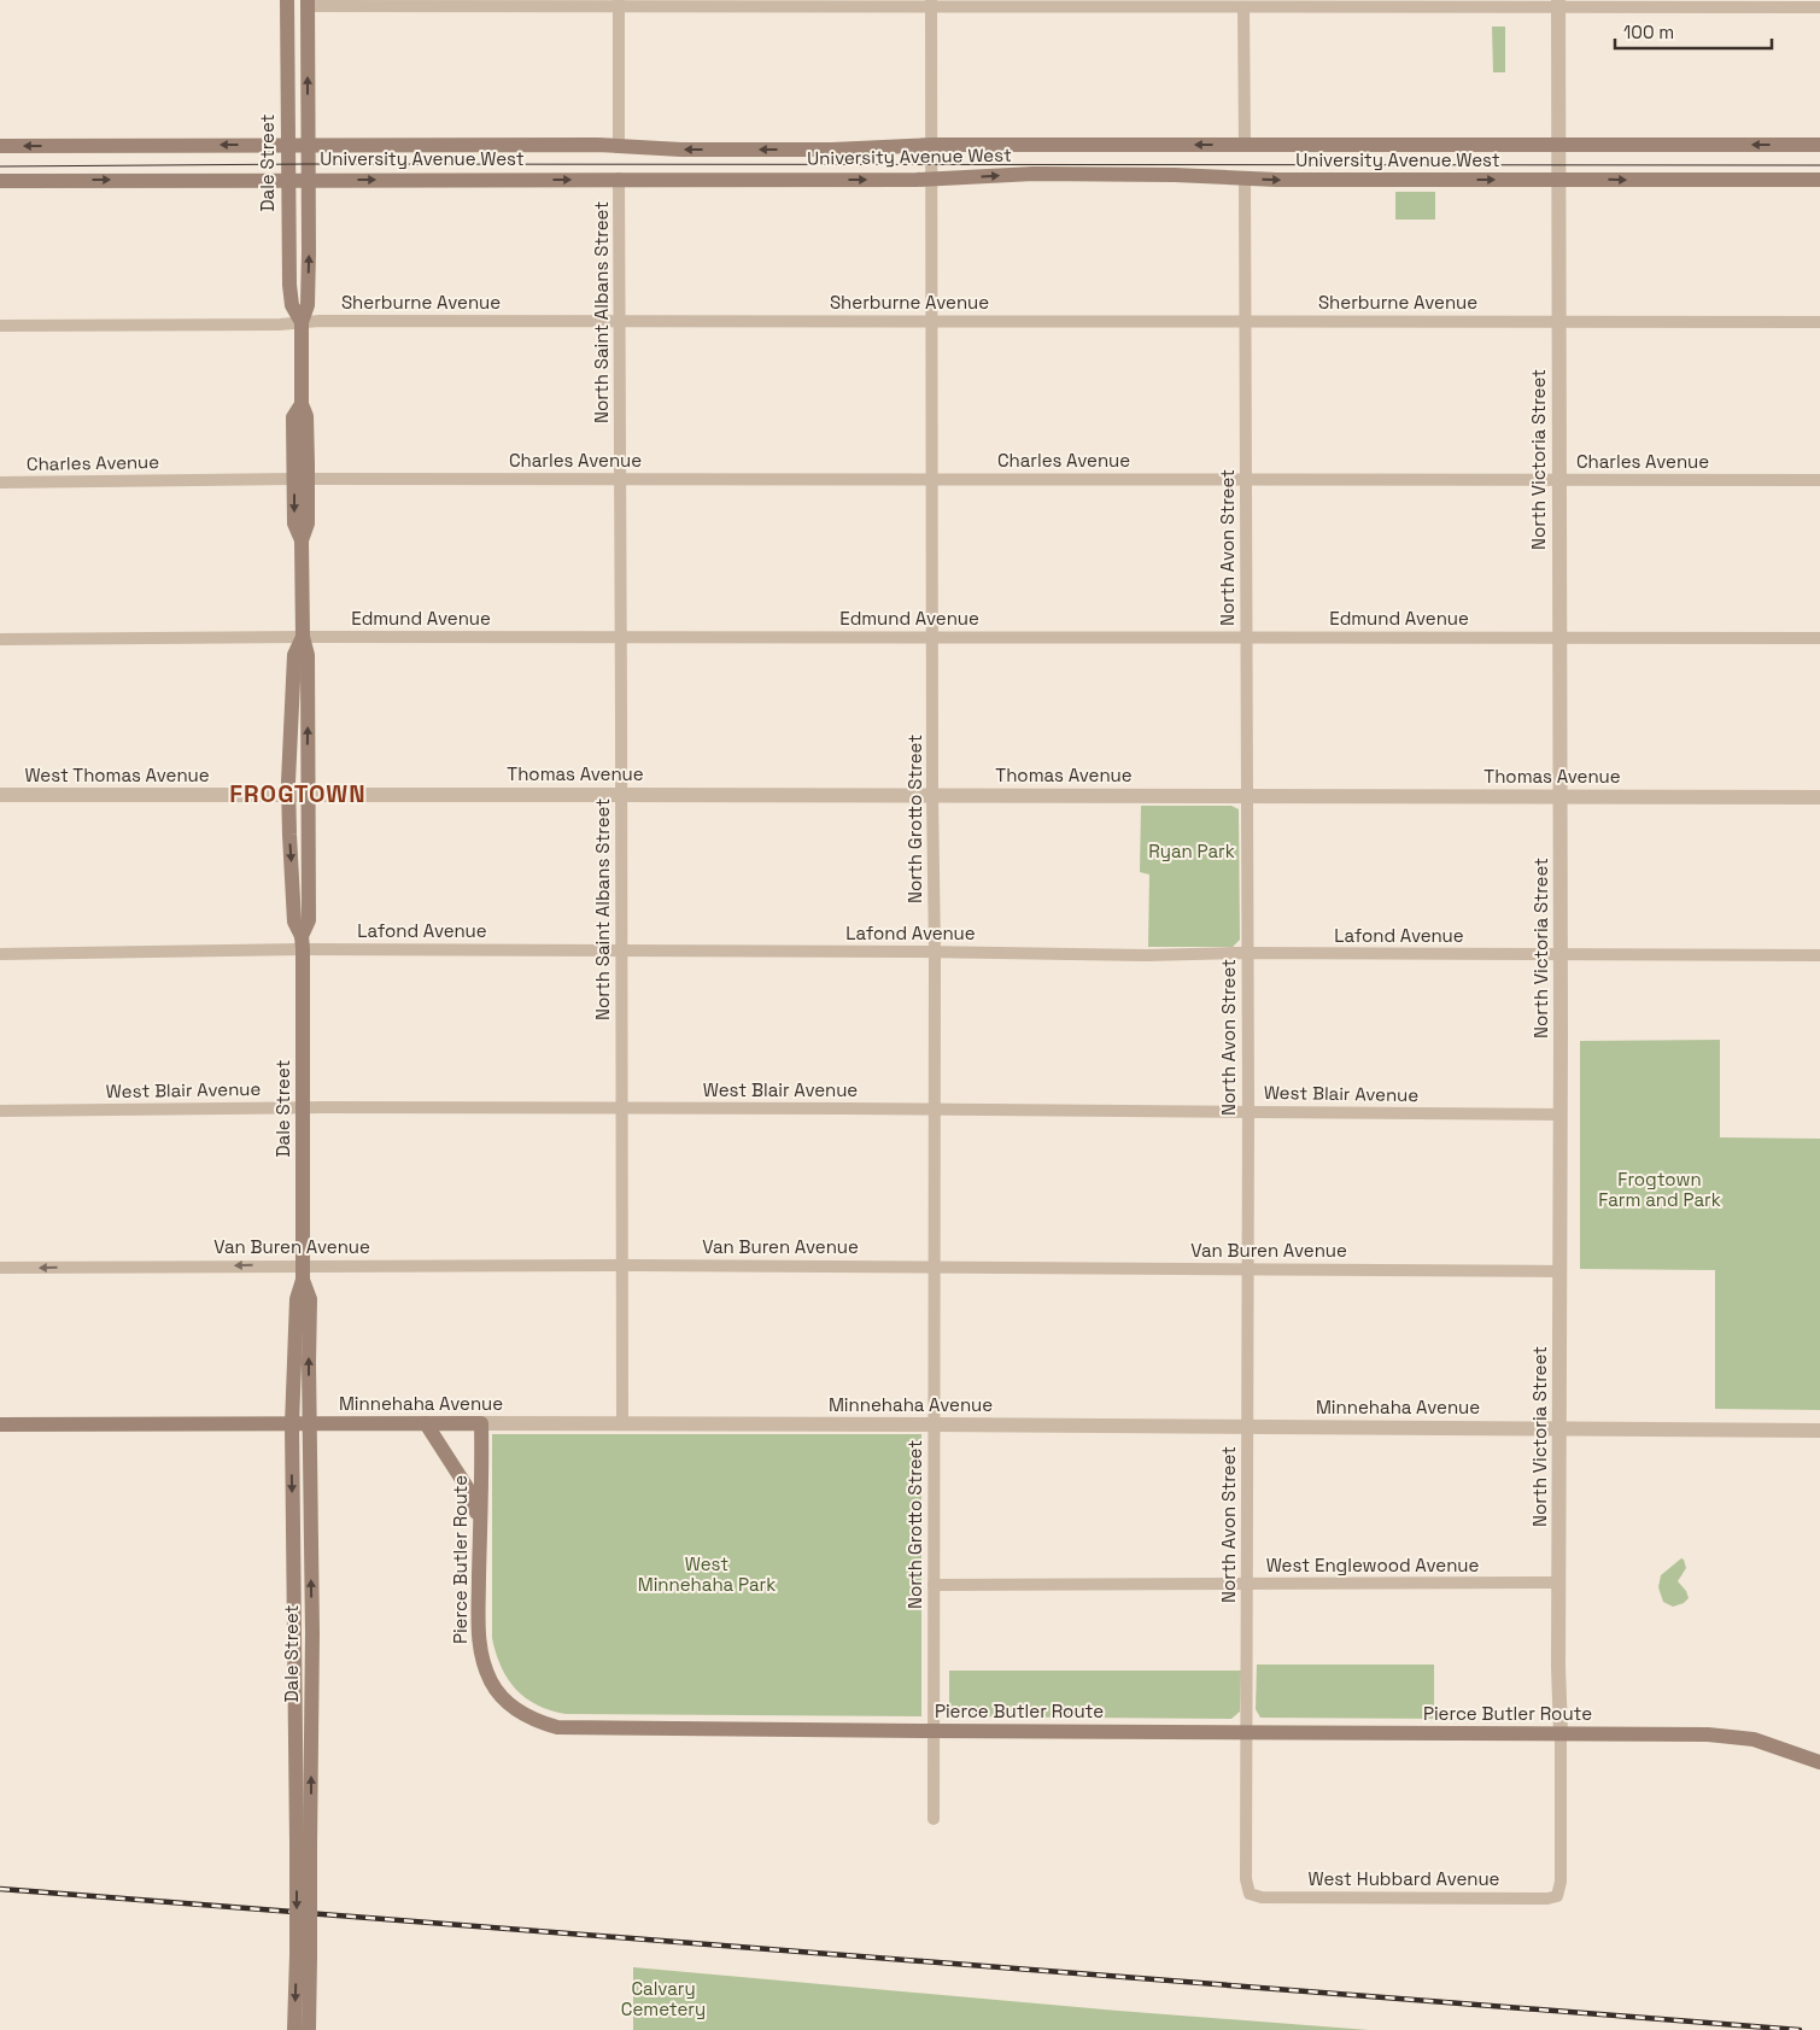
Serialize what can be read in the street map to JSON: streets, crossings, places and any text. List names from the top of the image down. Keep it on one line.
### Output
{"streets":{"main road":["University Avenue West","Dale Street","Minnehaha Avenue","Pierce Butler Route"],"street":["Sherburne Avenue","North Saint Albans Street","North Victoria Street","Charles Avenue","North Avon Street","Edmund Avenue","Thomas Avenue","West Thomas Avenue","North Grotto Street","Lafond Avenue","West Blair Avenue","Van Buren Avenue","West Englewood Avenue","West Hubbard Avenue"]},"crossings":[["University Avenue West","Dale Street"],["University Avenue West","North Saint Albans Street"],["University Avenue West","North Victoria Street"],["University Avenue West","North Avon Street"],["University Avenue West","North Grotto Street"],["Dale Street","Sherburne Avenue"],["Dale Street","Charles Avenue"],["Dale Street","Edmund Avenue"],["Dale Street","Thomas Avenue"],["Dale Street","West Thomas Avenue"],["Dale Street","Lafond Avenue"],["Dale Street","West Blair Avenue"],["Dale Street","Van Buren Avenue"],["Dale Street","Minnehaha Avenue"],["Sherburne Avenue","North Saint Albans Street"],["Sherburne Avenue","North Victoria Street"],["Sherburne Avenue","North Avon Street"],["Sherburne Avenue","North Grotto Street"],["North Saint Albans Street","Charles Avenue"],["North Saint Albans Street","Edmund Avenue"],["North Saint Albans Street","Thomas Avenue"],["North Saint Albans Street","Lafond Avenue"],["North Saint Albans Street","West Blair Avenue"],["North Saint Albans Street","Van Buren Avenue"],["North Saint Albans Street","Minnehaha Avenue"],["North Victoria Street","Charles Avenue"],["North Victoria Street","Edmund Avenue"],["North Victoria Street","Thomas Avenue"],["North Victoria Street","Lafond Avenue"],["North Victoria Street","West Blair Avenue"],["North Victoria Street","Van Buren Avenue"],["North Victoria Street","Minnehaha Avenue"],["North Victoria Street","Pierce Butler Route"],["North Victoria Street","West Englewood Avenue"],["North Victoria Street","West Hubbard Avenue"],["Charles Avenue","North Avon Street"],["Charles Avenue","North Grotto Street"],["North Avon Street","Edmund Avenue"],["North Avon Street","Thomas Avenue"],["North Avon Street","Lafond Avenue"],["North Avon Street","West Blair Avenue"],["North Avon Street","Van Buren Avenue"],["North Avon Street","Minnehaha Avenue"],["North Avon Street","Pierce Butler Route"],["North Avon Street","West Englewood Avenue"],["North Avon Street","West Hubbard Avenue"],["Edmund Avenue","North Grotto Street"],["Thomas Avenue","West Thomas Avenue"],["Thomas Avenue","North Grotto Street"],["North Grotto Street","Lafond Avenue"],["North Grotto Street","West Blair Avenue"],["North Grotto Street","Van Buren Avenue"],["North Grotto Street","Minnehaha Avenue"],["North Grotto Street","Pierce Butler Route"],["North Grotto Street","West Englewood Avenue"],["Minnehaha Avenue","Pierce Butler Route"]],"districts":["FROGTOWN"],"parks":["Ryan Park","Frogtown Farm and Park","West Minnehaha Park","Calvary Cemetery"],"scale_bar":"100 m"}
